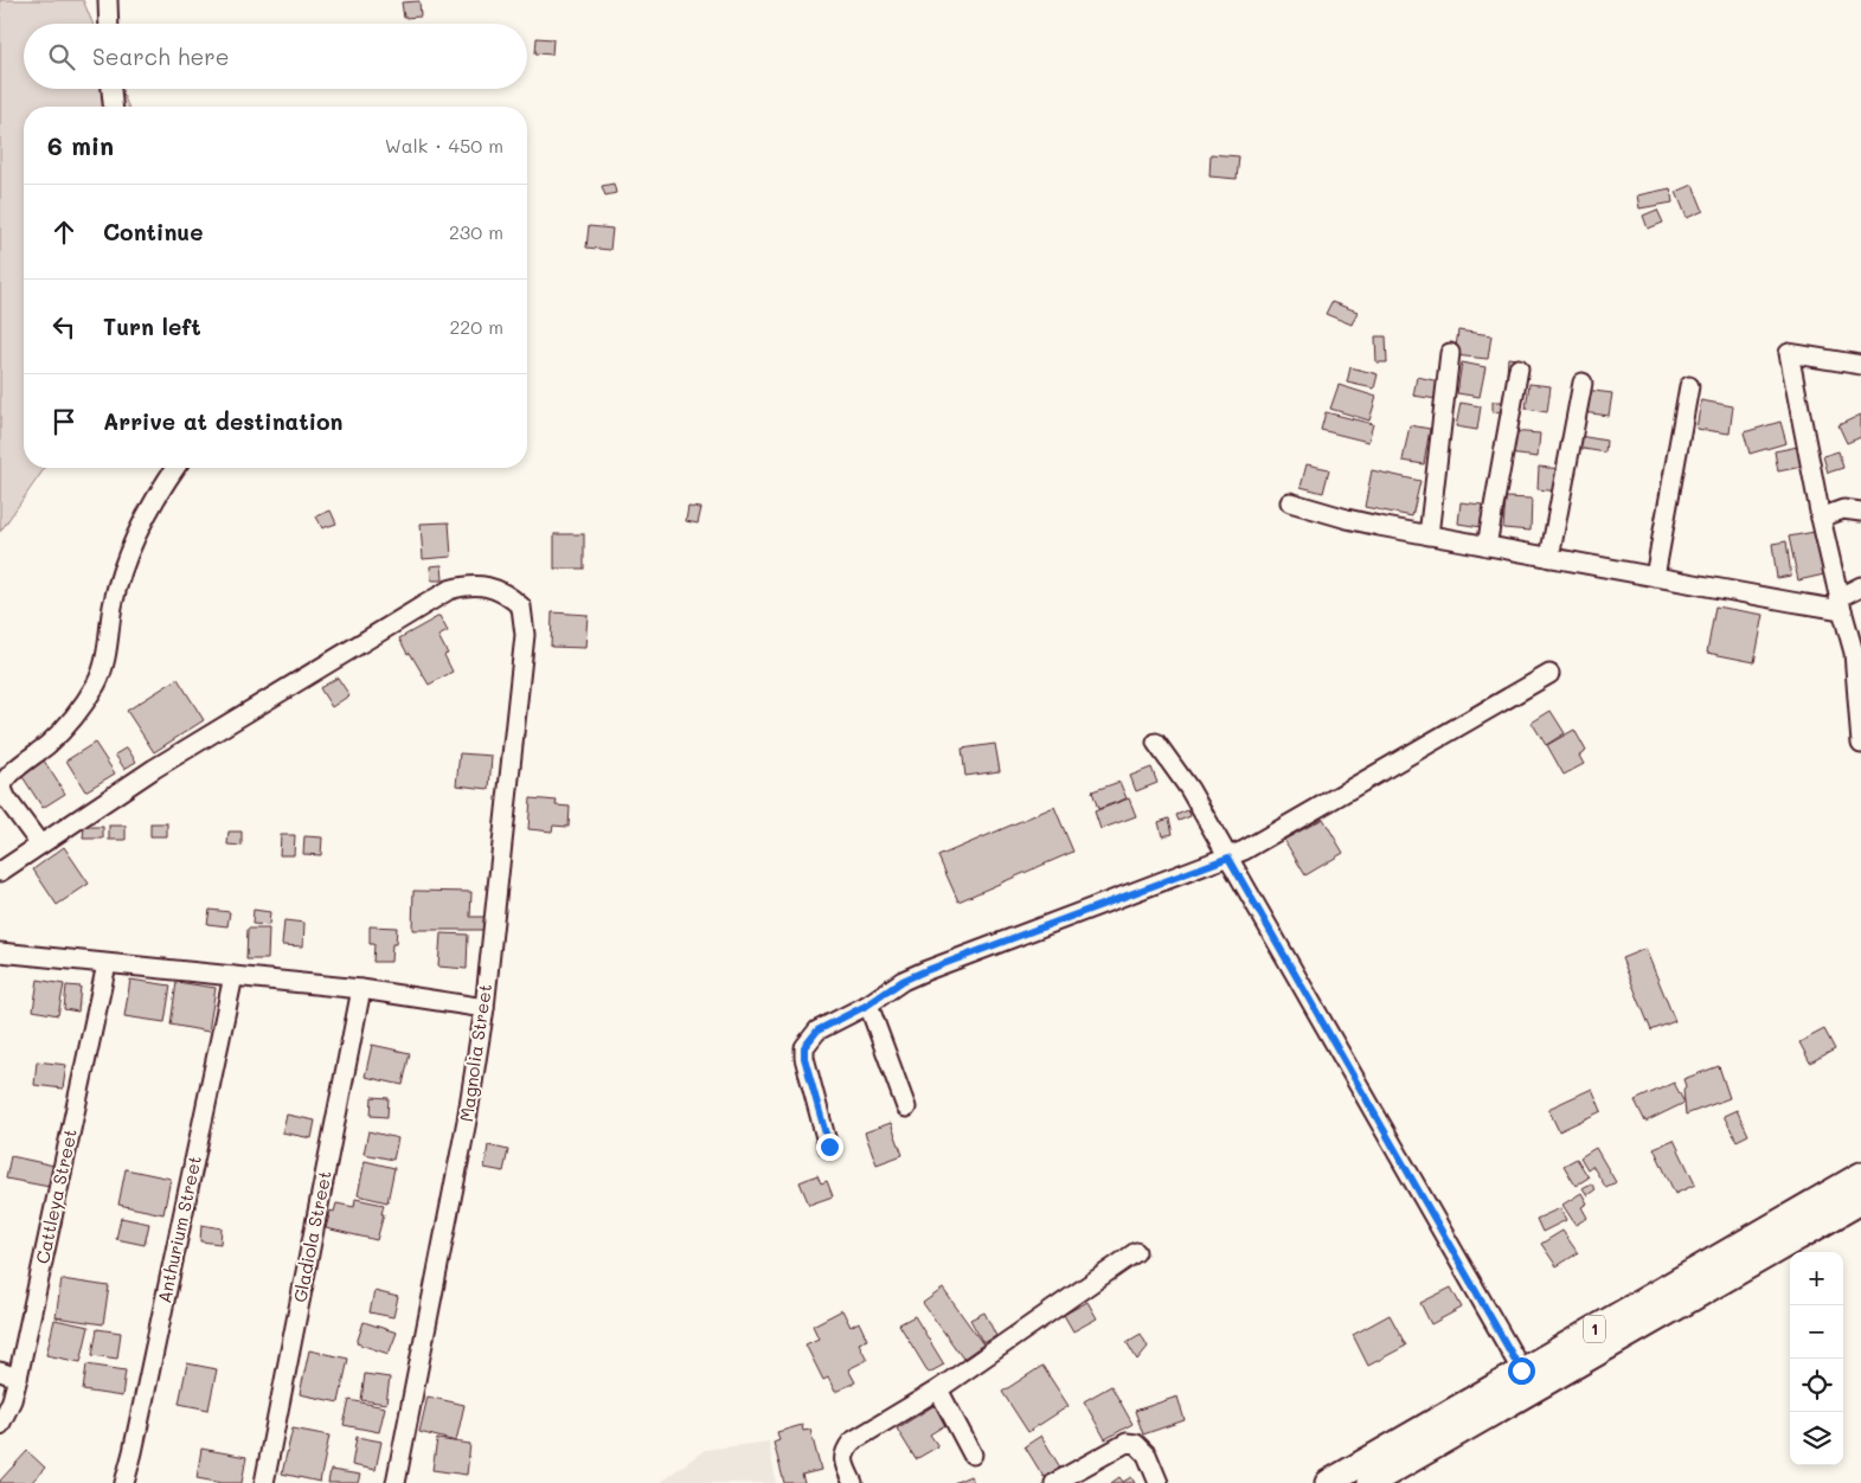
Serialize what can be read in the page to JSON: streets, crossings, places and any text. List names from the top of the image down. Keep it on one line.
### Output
{"streets":{"highway":["1"],"street":["Magnolia Street","Cattleya Street","Anthurium Street","Gladiola Street"]},"page":{"search":"Search here","heading":["6 min","Walk · 450 m"],"list":[["Continue","230 m"],["Turn left","220 m"],"Arrive at destination"],"map_buttons":["+","−"]}}
